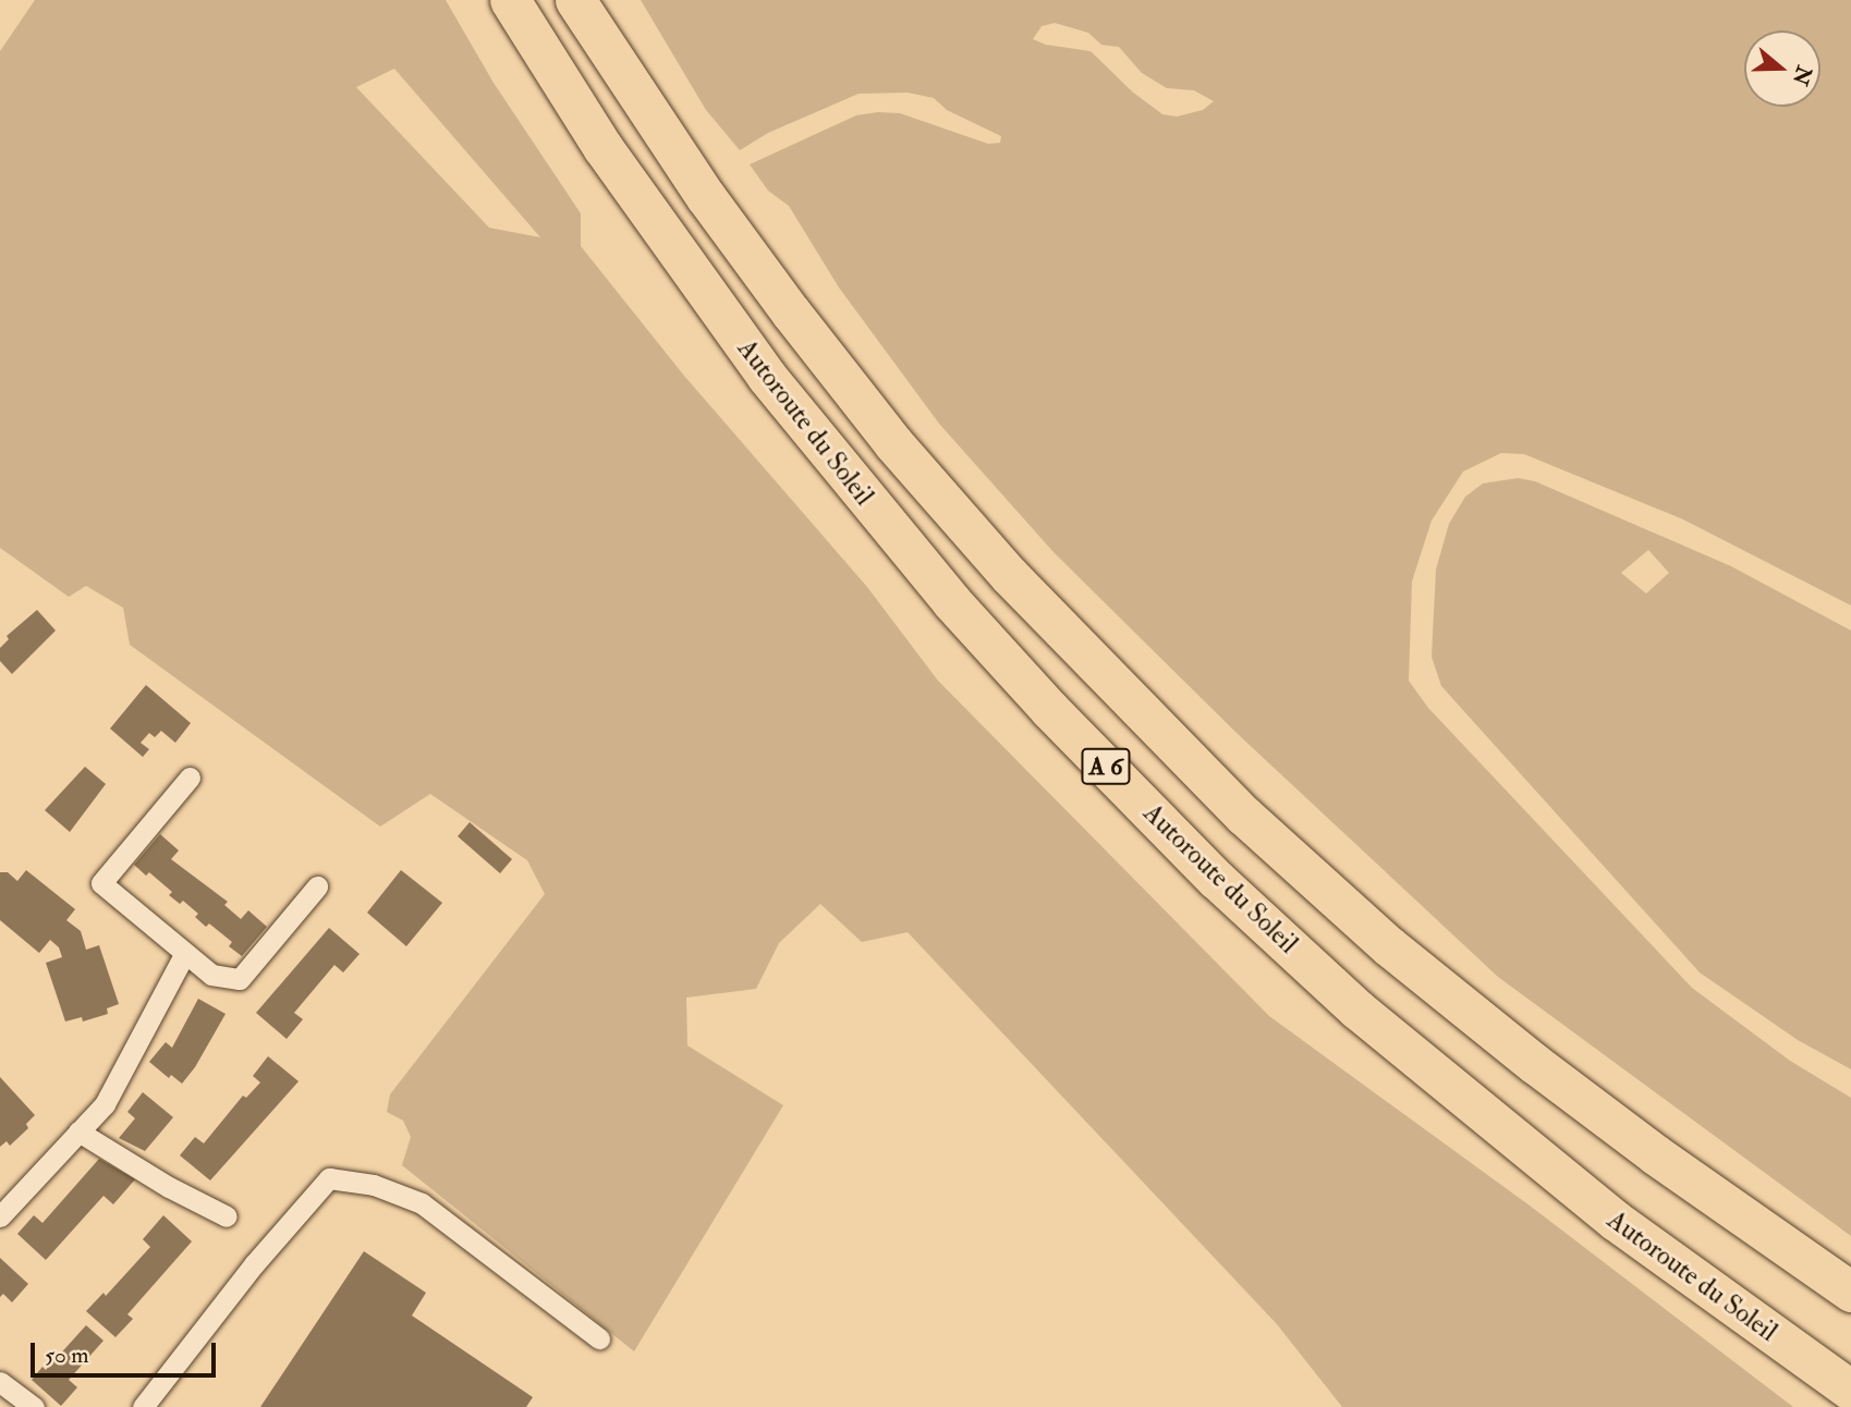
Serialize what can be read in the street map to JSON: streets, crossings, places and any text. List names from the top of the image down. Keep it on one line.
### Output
{"streets":{"highway":["Autoroute du Soleil","A 6"]},"scale_bar":"50 m","north":"right"}
